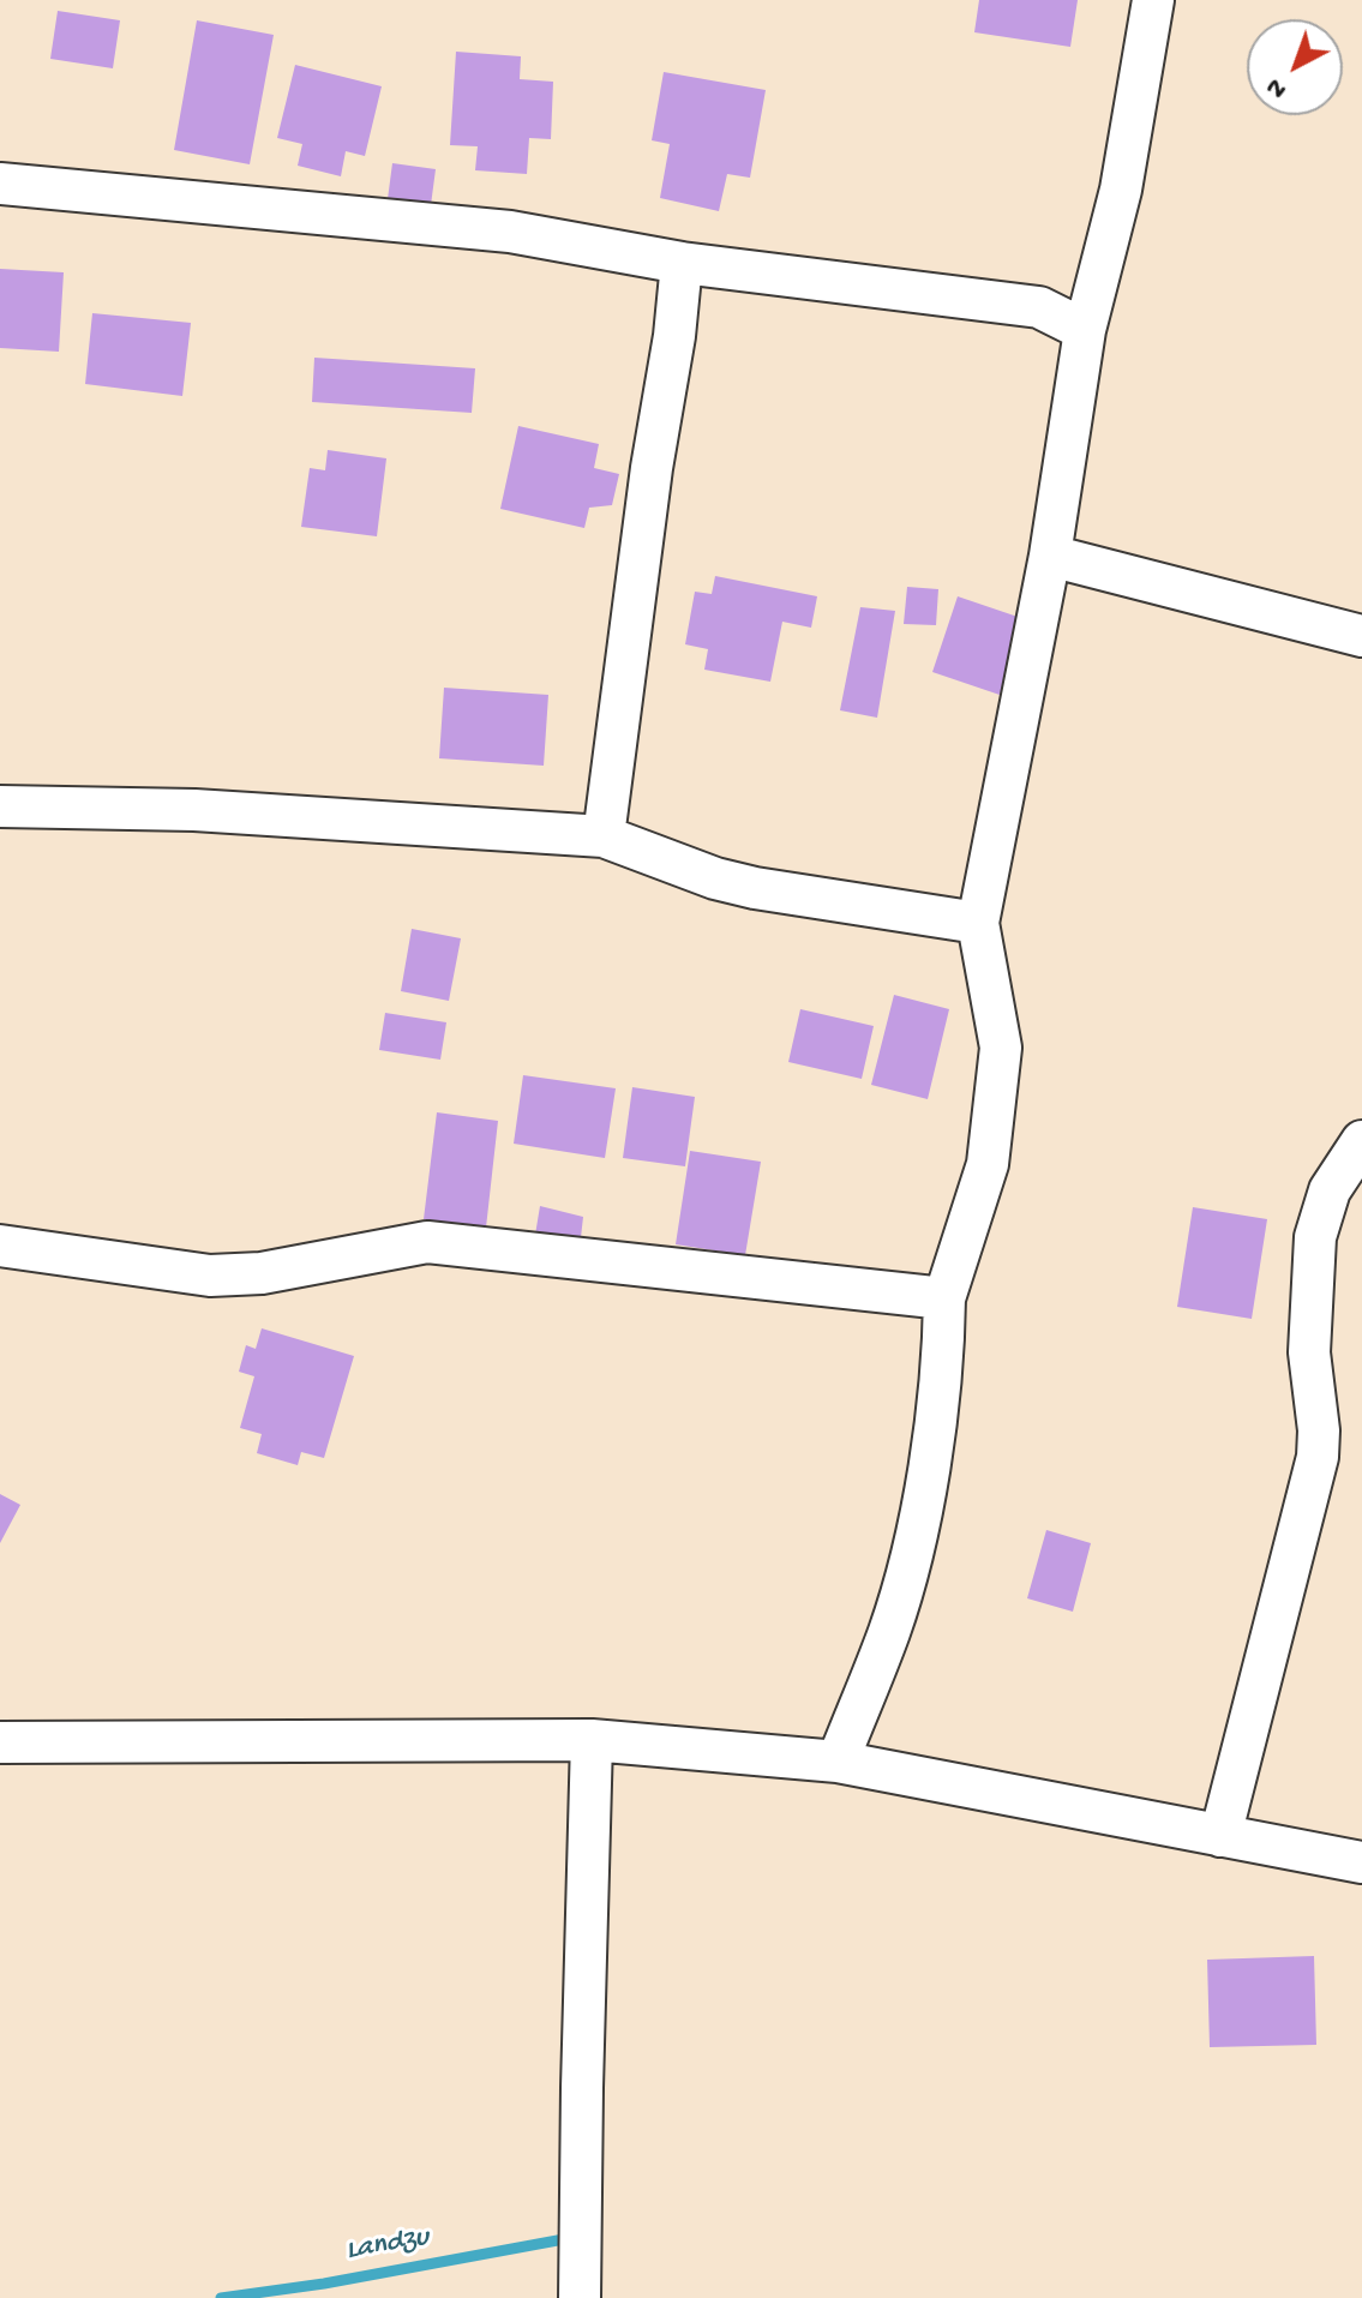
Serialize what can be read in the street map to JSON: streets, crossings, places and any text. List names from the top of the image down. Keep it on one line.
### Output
{"water":["Landzu"],"north":"bottom left"}
